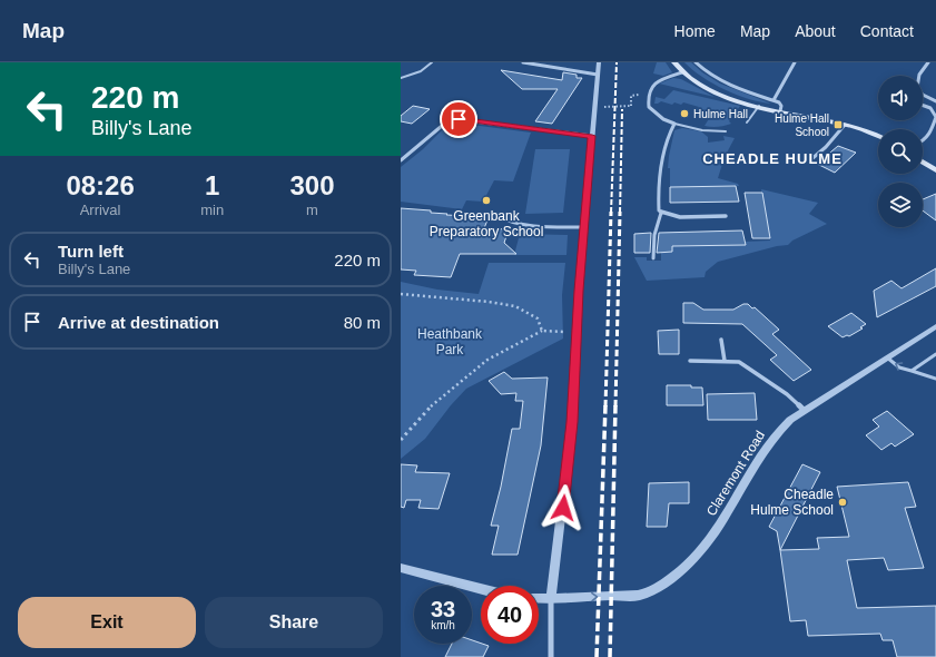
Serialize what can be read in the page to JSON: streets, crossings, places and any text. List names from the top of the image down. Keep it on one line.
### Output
{"streets":{"street":["Claremont Road"]},"one_way":["Claremont Road"],"districts":["CHEADLE HULME"],"parks":["Heathbank Park"],"places":{"other":["Hulme Hall","Greenbank Preparatory School","Cheadle Hulme School"],"transit":["Hulme Hall School"]},"page":{"header":"Map","nav":["Home","Map","About","Contact"],"turn":["220 m","Billy's Lane"],"eta":["08:26","Arrival","1","min","300","m"],"list":[{"name":"Turn left","note":"Billy's Lane","value":"220 m"},{"name":"Arrive at destination","value":"80 m"}],"speed":"33 km/h","limit":"40","buttons":["Exit","Share"]}}
